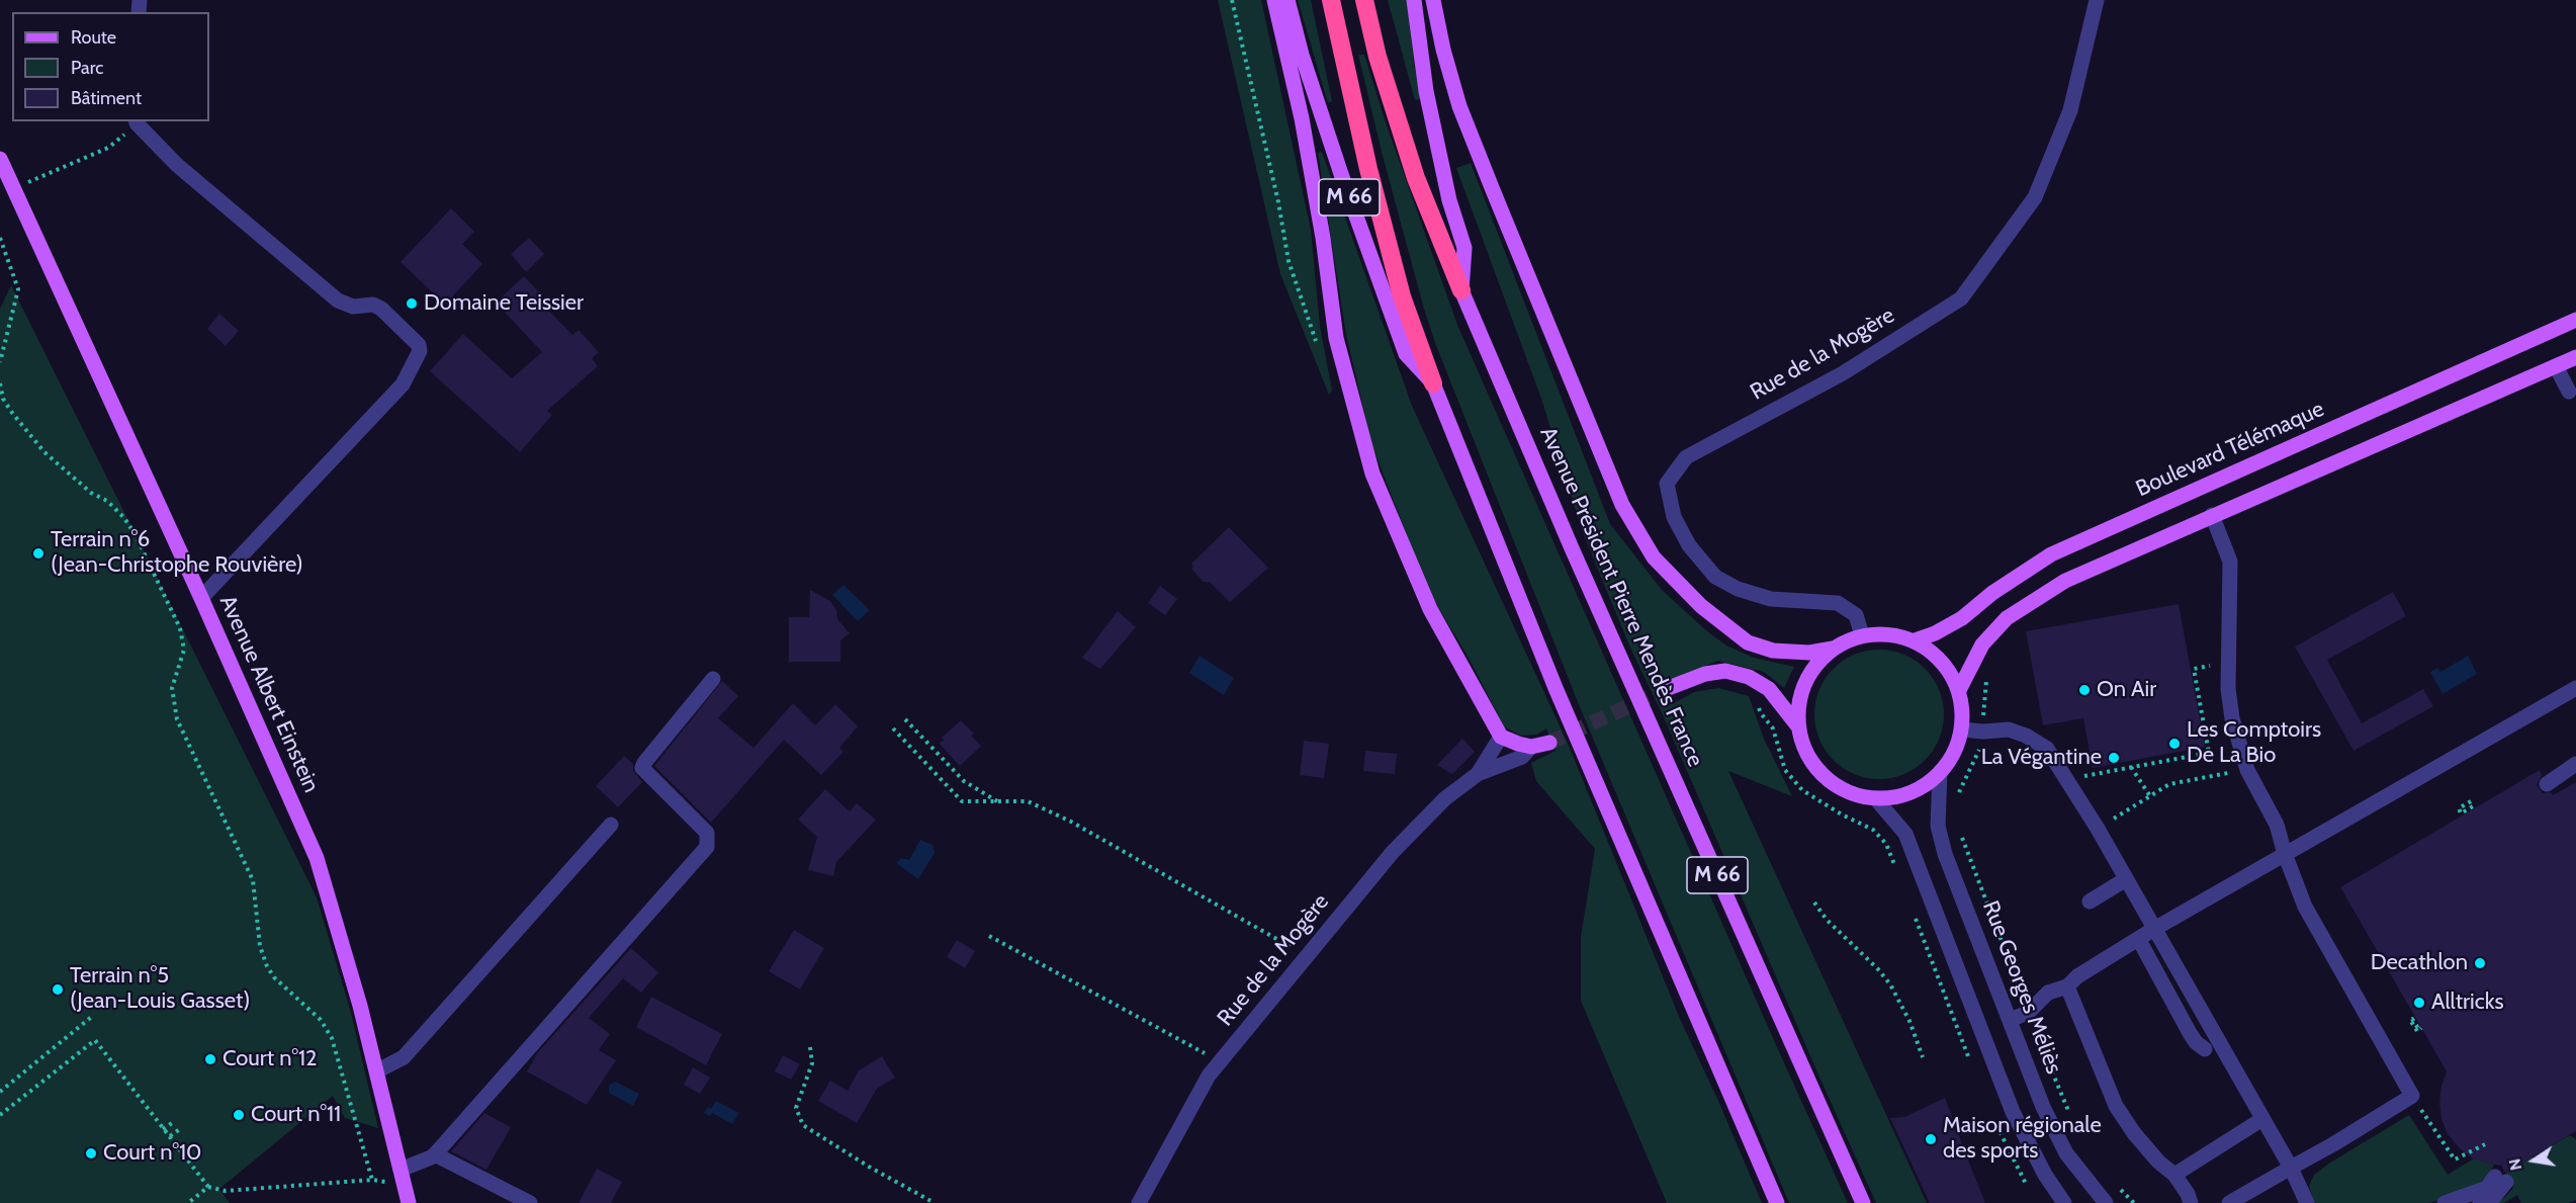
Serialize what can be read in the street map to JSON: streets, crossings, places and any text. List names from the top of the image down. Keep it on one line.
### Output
{"streets":{"highway":["M 66","Avenue Président Pierre Mendès France"],"main road":["Boulevard Télémaque","Avenue Albert Einstein"],"street":["Rue de la Mogère","Rue Georges Méliès"]},"crossings":[["M 66","Avenue Président Pierre Mendès France"],["Rue de la Mogère","Boulevard Télémaque"],["Rue de la Mogère","Rue Georges Méliès"],["Boulevard Télémaque","Rue Georges Méliès"]],"places":["Domaine Teissier","Terrain n°6 (Jean-Christophe Rouvière)","On Air","Les Comptoirs De La Bio","La Végantine","Decathlon","Terrain n°5 (Jean-Louis Gasset)","Alltricks","Court n°12","Court n°11","Maison régionale des sports","Court n°10"],"legend":["Route","Parc","Bâtiment"],"north":"left"}
